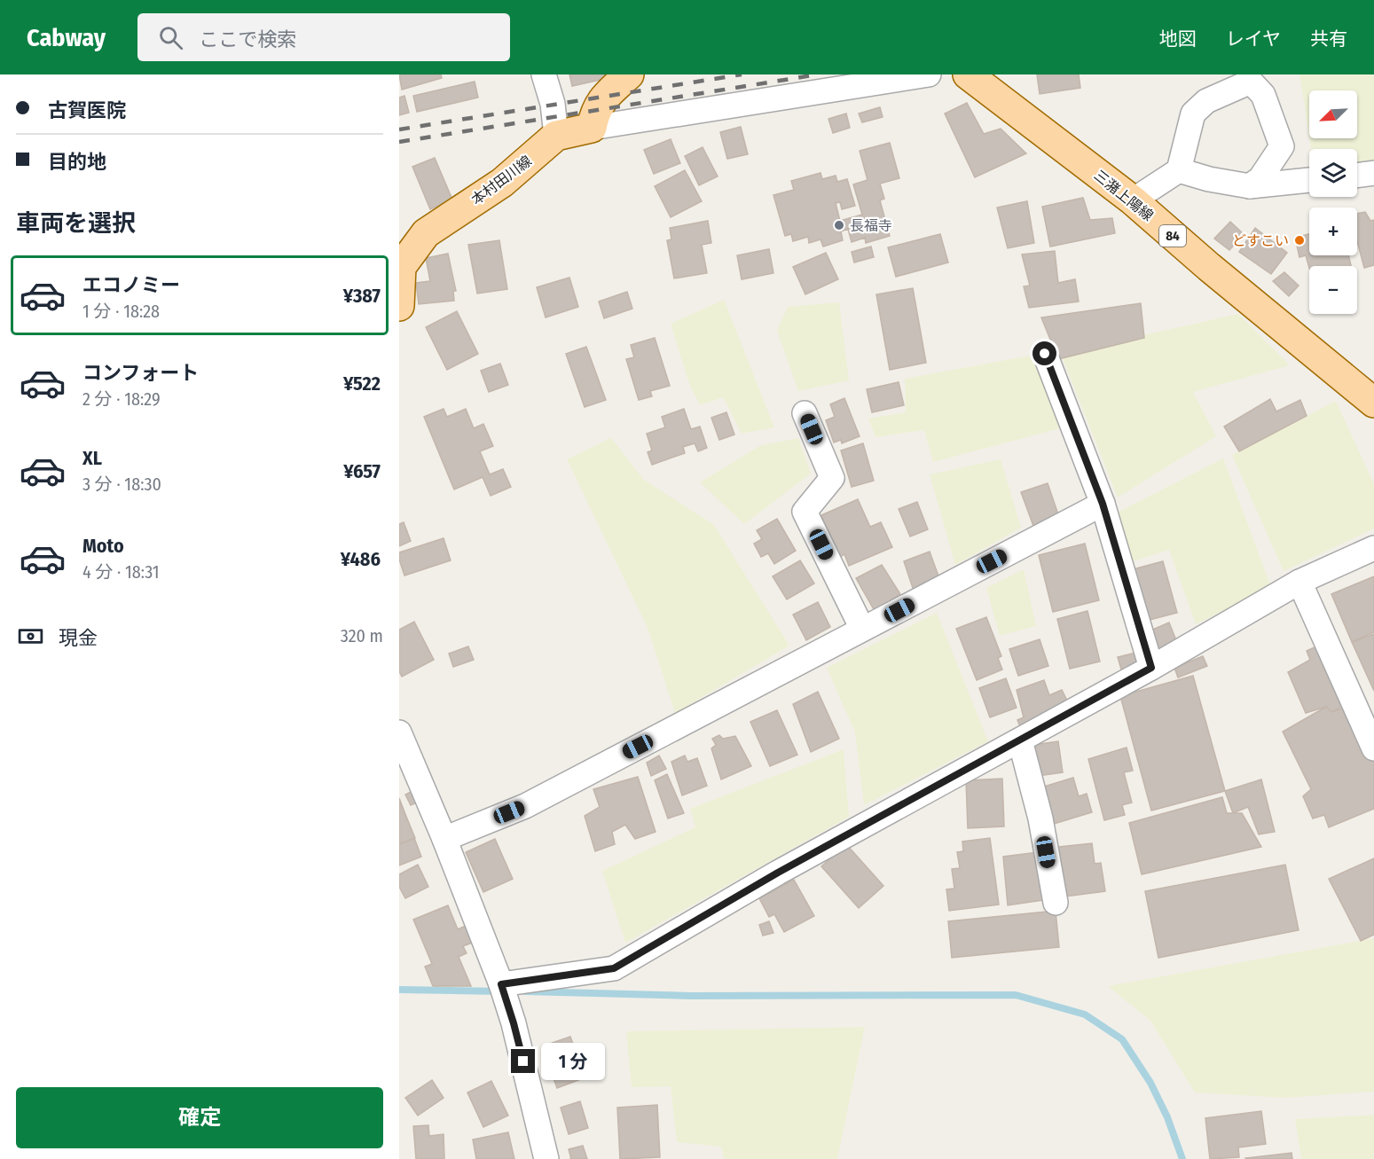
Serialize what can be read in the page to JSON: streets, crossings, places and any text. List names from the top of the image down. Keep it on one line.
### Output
{"streets":{"main road":["本村田川線","三潴上陽線","84"]},"places":["長福寺","どすこい"],"north":"bottom left","page":{"header":"Cabway","search":"ここで検索","nav":["地図","レイヤ","共有"],"banner":["古賀医院","目的地"],"map_buttons":["+","−"],"heading":"車両を選択","list":[{"name":"エコノミー","note":"1 分 · 18:28","value":"¥387"},{"name":"コンフォート","note":"2 分 · 18:29","value":"¥522"},{"name":"XL","note":"3 分 · 18:30","value":"¥657"},{"name":"Moto","note":"4 分 · 18:31","value":"¥486"}],"pay":["現金","320 m"],"bubble":"1 分","buttons":"確定"}}
